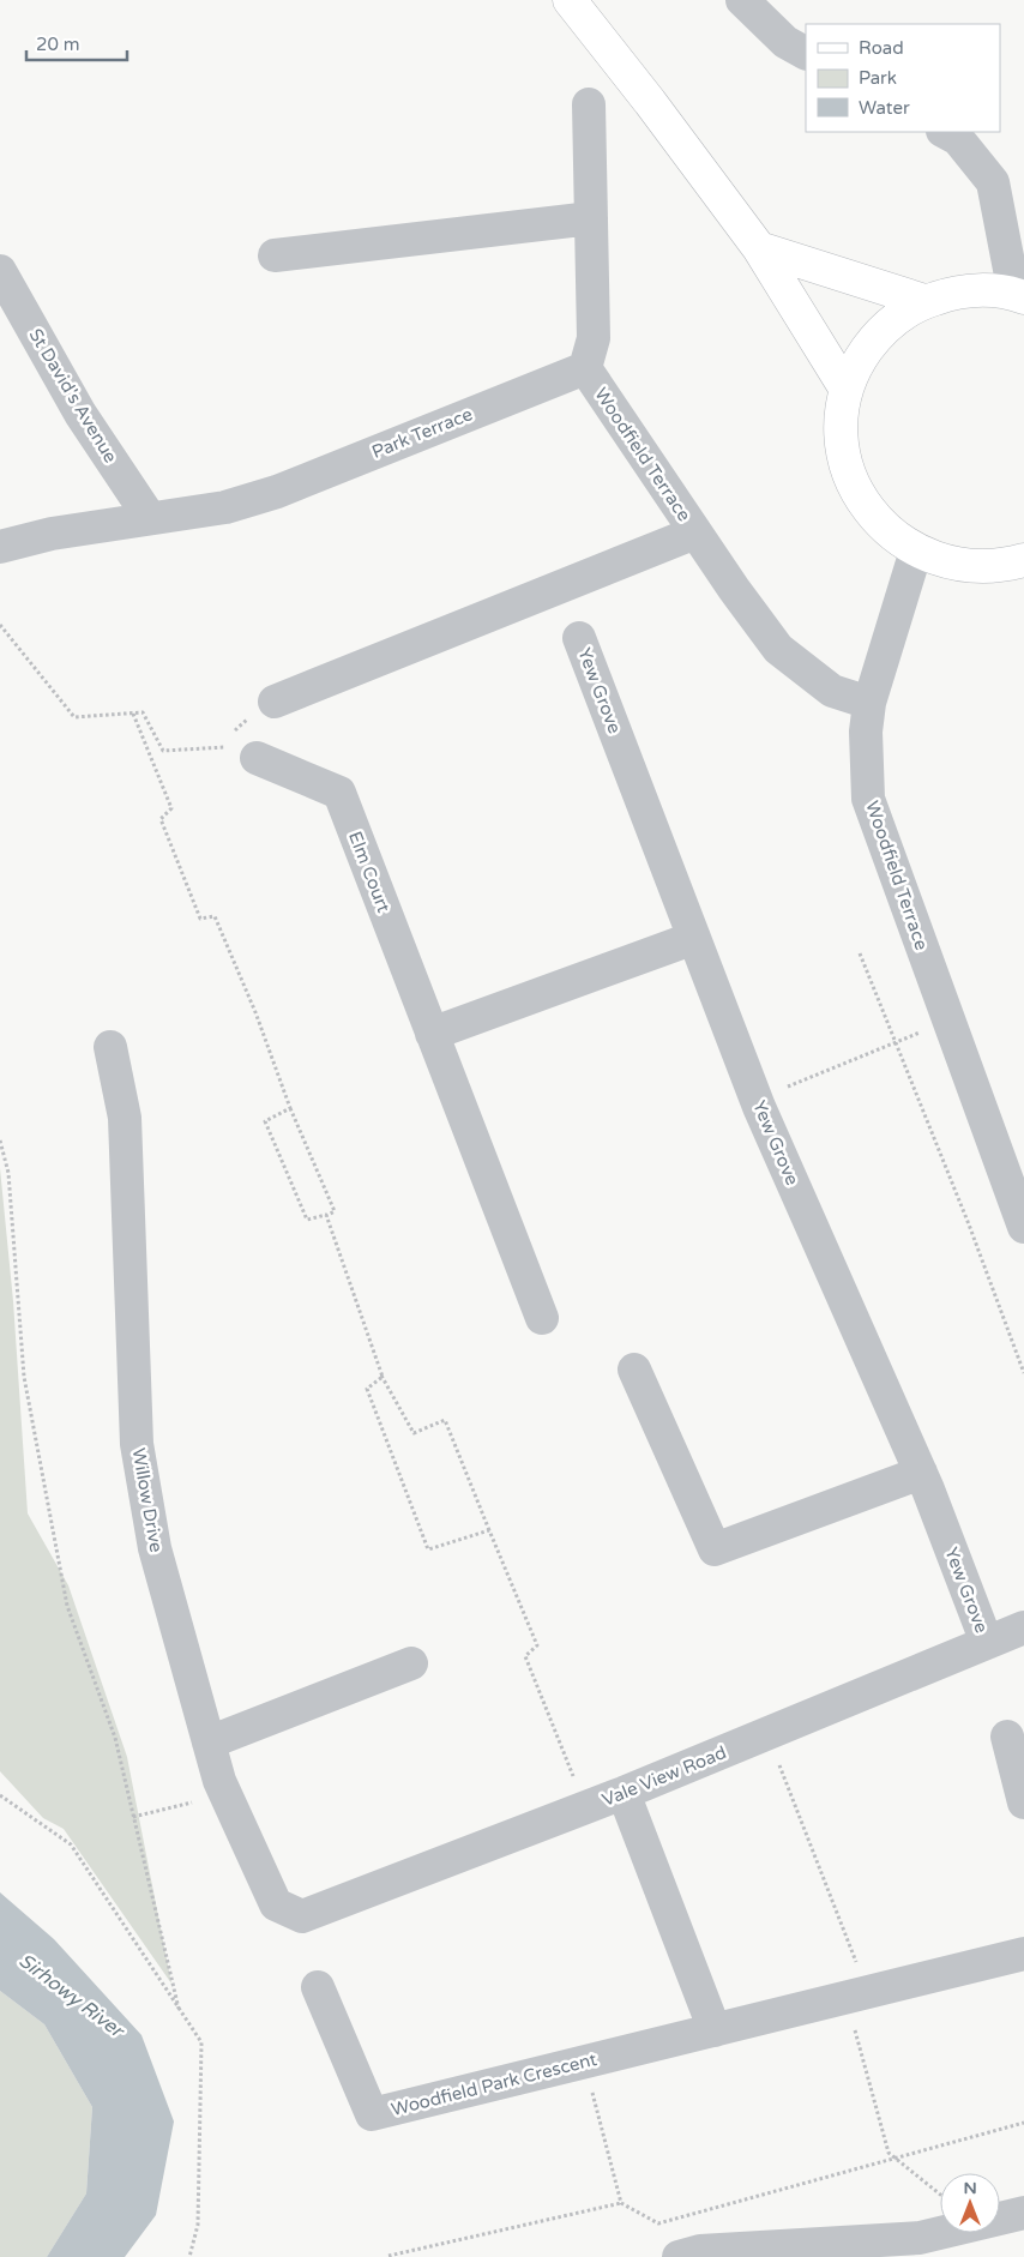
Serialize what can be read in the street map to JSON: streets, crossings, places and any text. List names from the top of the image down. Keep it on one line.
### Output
{"streets":{"street":["St David's Avenue","Park Terrace","Woodfield Terrace","Yew Grove","Elm Court","Willow Drive","Vale View Road","Woodfield Park Crescent"]},"crossings":[["St David's Avenue","Park Terrace"],["Park Terrace","Woodfield Terrace"],["Yew Grove","Vale View Road"],["Willow Drive","Vale View Road"]],"water":["Sirhowy River"],"legend":["Road","Park","Water"],"scale_bar":"20 m","north":"top"}
